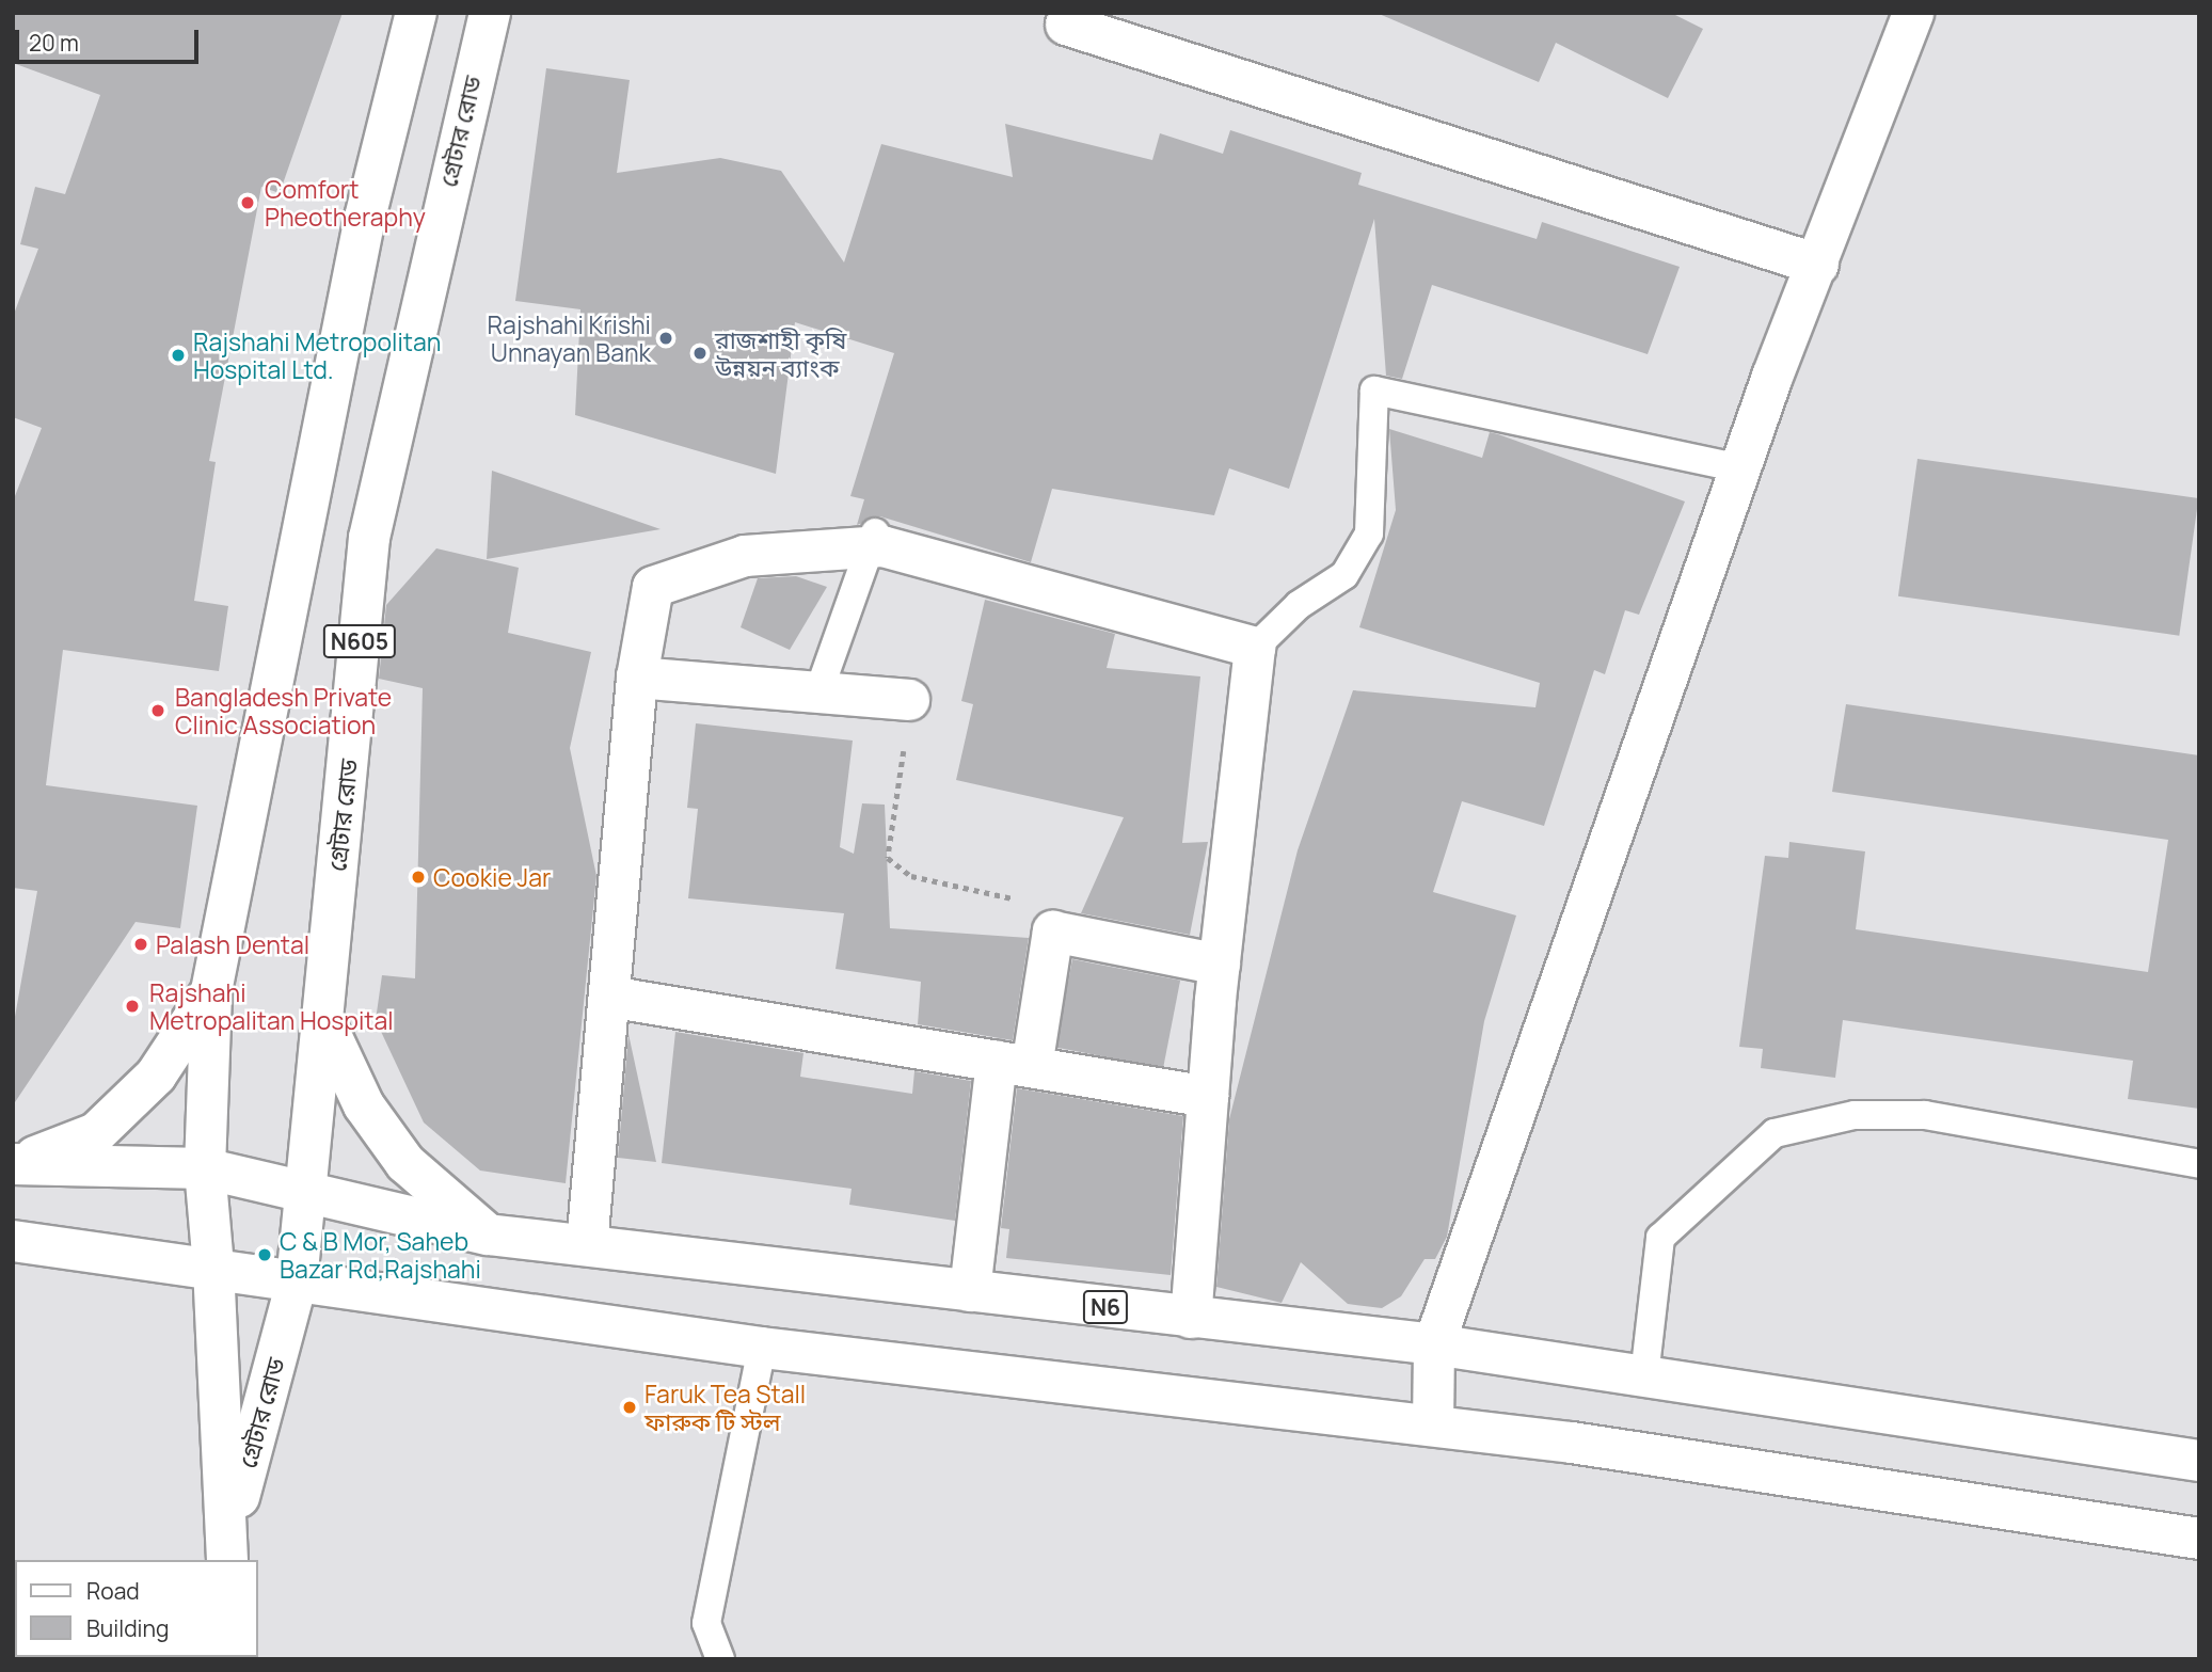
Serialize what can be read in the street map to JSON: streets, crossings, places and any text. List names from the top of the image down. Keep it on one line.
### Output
{"streets":{"main road":["গ্রেটার রোড","N605","N6"]},"crossings":[["গ্রেটার রোড","N6"]],"places":["Comfort Pheotheraphy","Rajshahi Krishi Unnayan Bank","রাজশাহী কৃষি উন্নয়ন ব্যাংক","Rajshahi Metropolitan Hospital Ltd.","Bangladesh Private Clinic Association","Cookie Jar","Palash Dental","Rajshahi Metropalitan Hospital","C & B Mor, Saheb Bazar Rd,Rajshahi","Faruk Tea Stall ফারুক টি স্টল"],"legend":["Road","Building"],"scale_bar":"20 m"}
